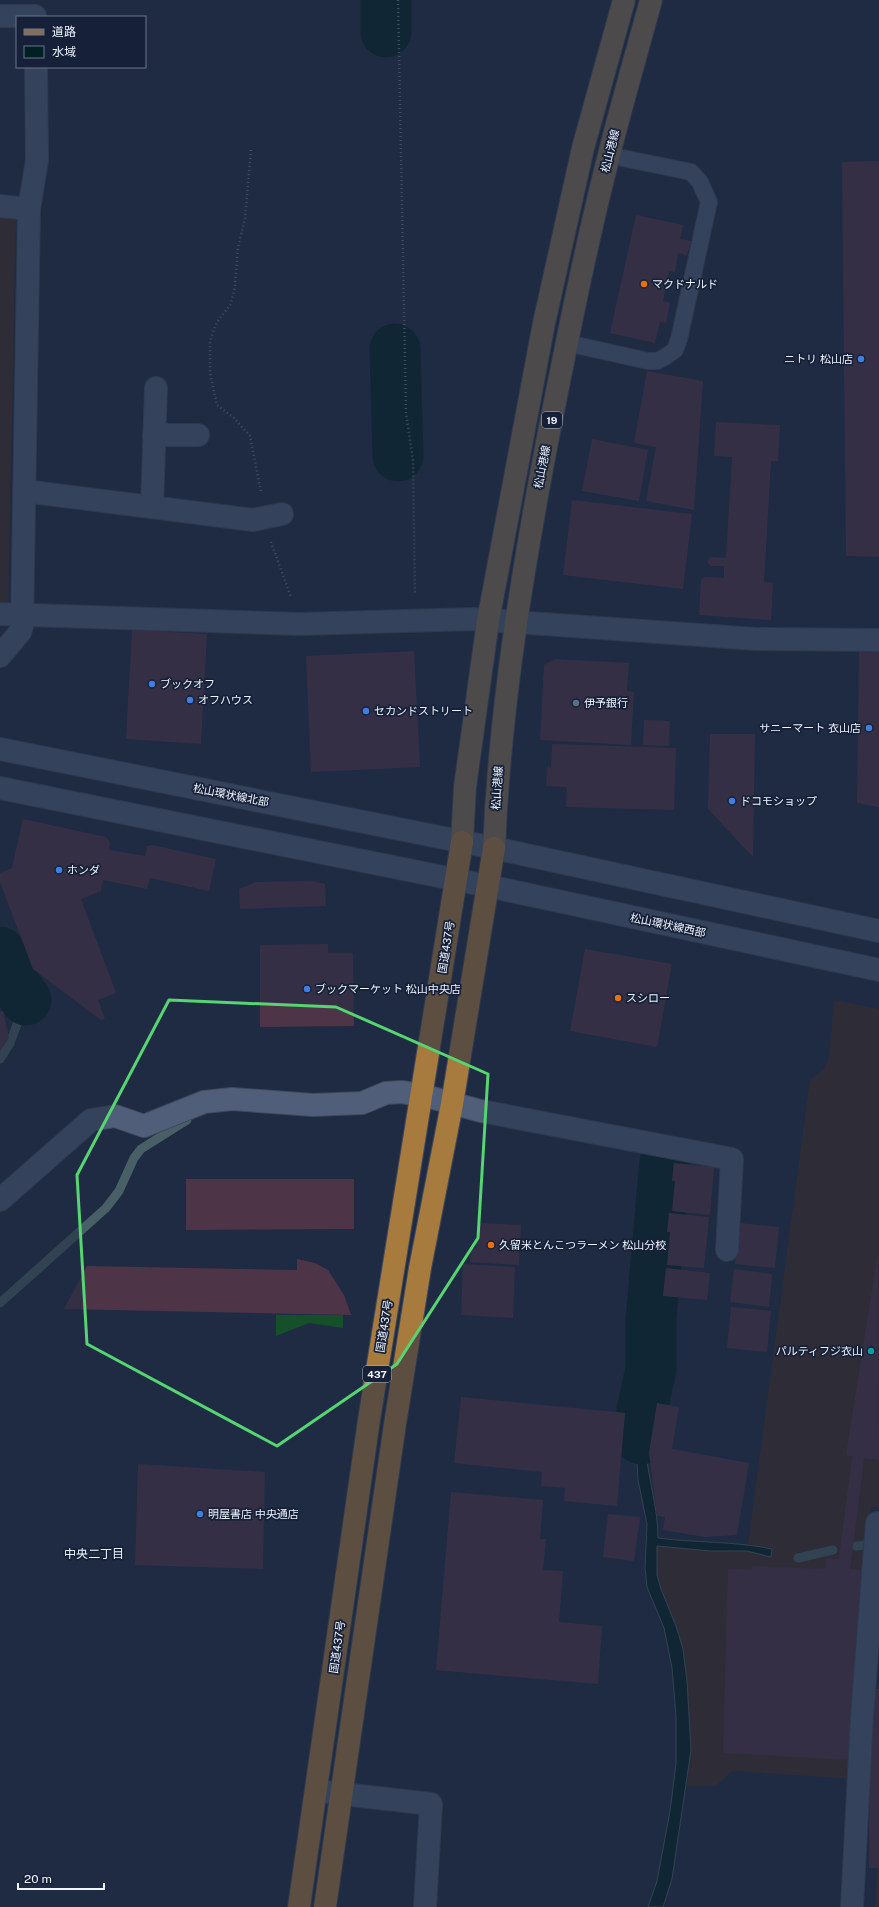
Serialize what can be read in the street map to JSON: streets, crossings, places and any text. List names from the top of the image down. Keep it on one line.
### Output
{"streets":{"highway":["国道437号","437"],"main road":["松山港線","19"],"street":["松山環状線北部","松山環状線西部"]},"crossings":[["松山港線","437"],["19","松山環状線北部"],["19","国道437号"],["松山環状線北部","国道437号"],["松山環状線西部","国道437号"],["松山環状線西部","437"]],"districts":["中央二丁目"],"places":["マクドナルド","ニトリ 松山店","ブックオフ","オフハウス","伊予銀行","セカンドストリート","サニーマート 衣山店","ドコモショップ","ホンダ","ブックマーケット 松山中央店","スシロー","久留米とんこつラーメン 松山分校","パルティフジ衣山","明屋書店 中央通店"],"legend":["道路","水域"],"scale_bar":"20 m"}
